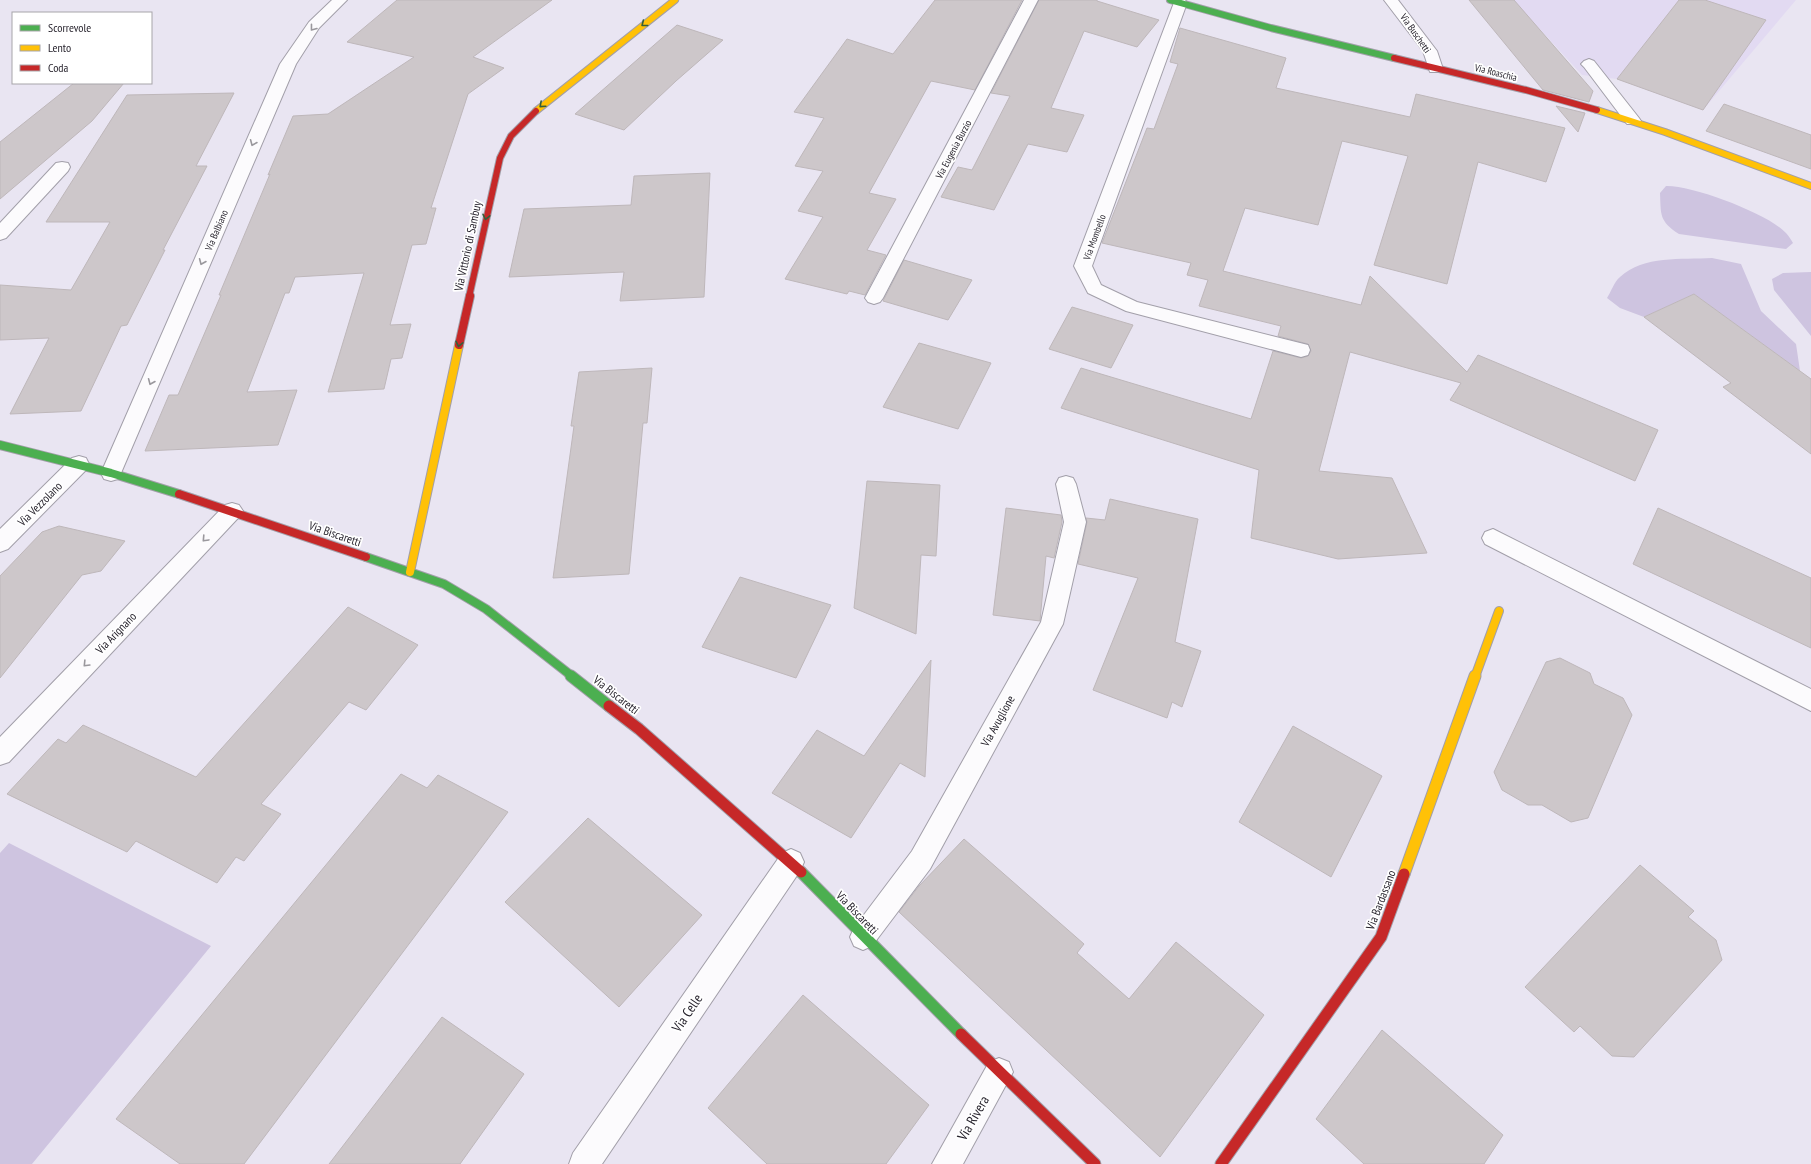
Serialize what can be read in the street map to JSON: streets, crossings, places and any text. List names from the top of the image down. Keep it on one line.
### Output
{"streets":{"street":["Via Buschetti","Via Roaschia","Via Eugenia Burzio","Via Balbiano","Via Mombello","Via Vittorio di Sambuy","Via Vezzolano","Via Biscaretti","Via Arignano","Via Avuglione","Via Bardassano","Via Celle","Via Rivera"]},"crossings":[["Via Buschetti","Via Roaschia"],["Via Roaschia","Via Mombello"],["Via Balbiano","Via Biscaretti"],["Via Vittorio di Sambuy","Via Biscaretti"],["Via Vezzolano","Via Biscaretti"],["Via Biscaretti","Via Arignano"],["Via Biscaretti","Via Avuglione"],["Via Biscaretti","Via Celle"],["Via Biscaretti","Via Rivera"]],"one_way":["Via Balbiano","Via Vittorio di Sambuy","Via Arignano"],"legend":["Scorrevole","Lento","Coda"]}
